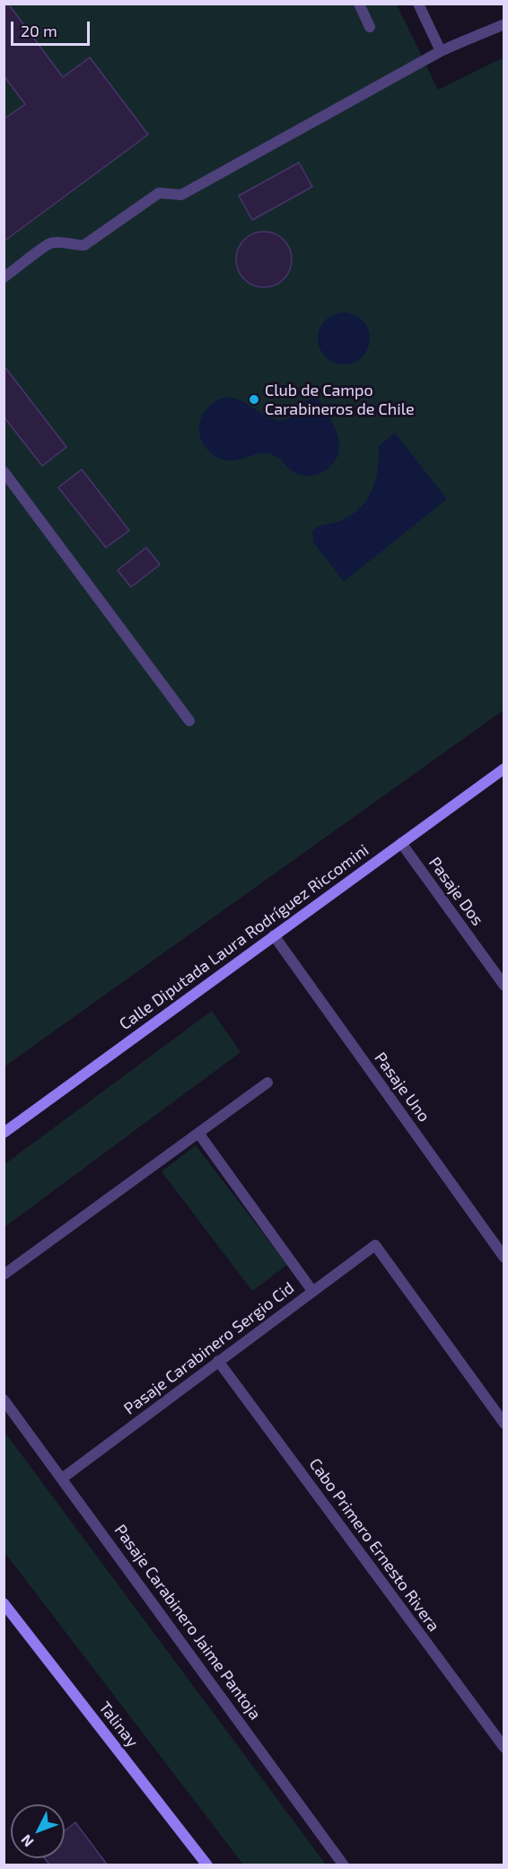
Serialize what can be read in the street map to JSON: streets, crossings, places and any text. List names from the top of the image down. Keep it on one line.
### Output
{"streets":{"main road":["Calle Diputada Laura Rodríguez Riccomini","Talinay"],"street":["Pasaje Dos","Pasaje Uno","Pasaje Carabinero Sergio Cid","Cabo Primero Ernesto Rivera","Pasaje Carabinero Jaime Pantoja"]},"crossings":[["Pasaje Dos","Calle Diputada Laura Rodríguez Riccomini"],["Calle Diputada Laura Rodríguez Riccomini","Pasaje Uno"],["Pasaje Carabinero Sergio Cid","Cabo Primero Ernesto Rivera"],["Pasaje Carabinero Sergio Cid","Pasaje Carabinero Jaime Pantoja"]],"places":["Club de Campo Carabineros de Chile"],"scale_bar":"20 m","north":"bottom left"}
